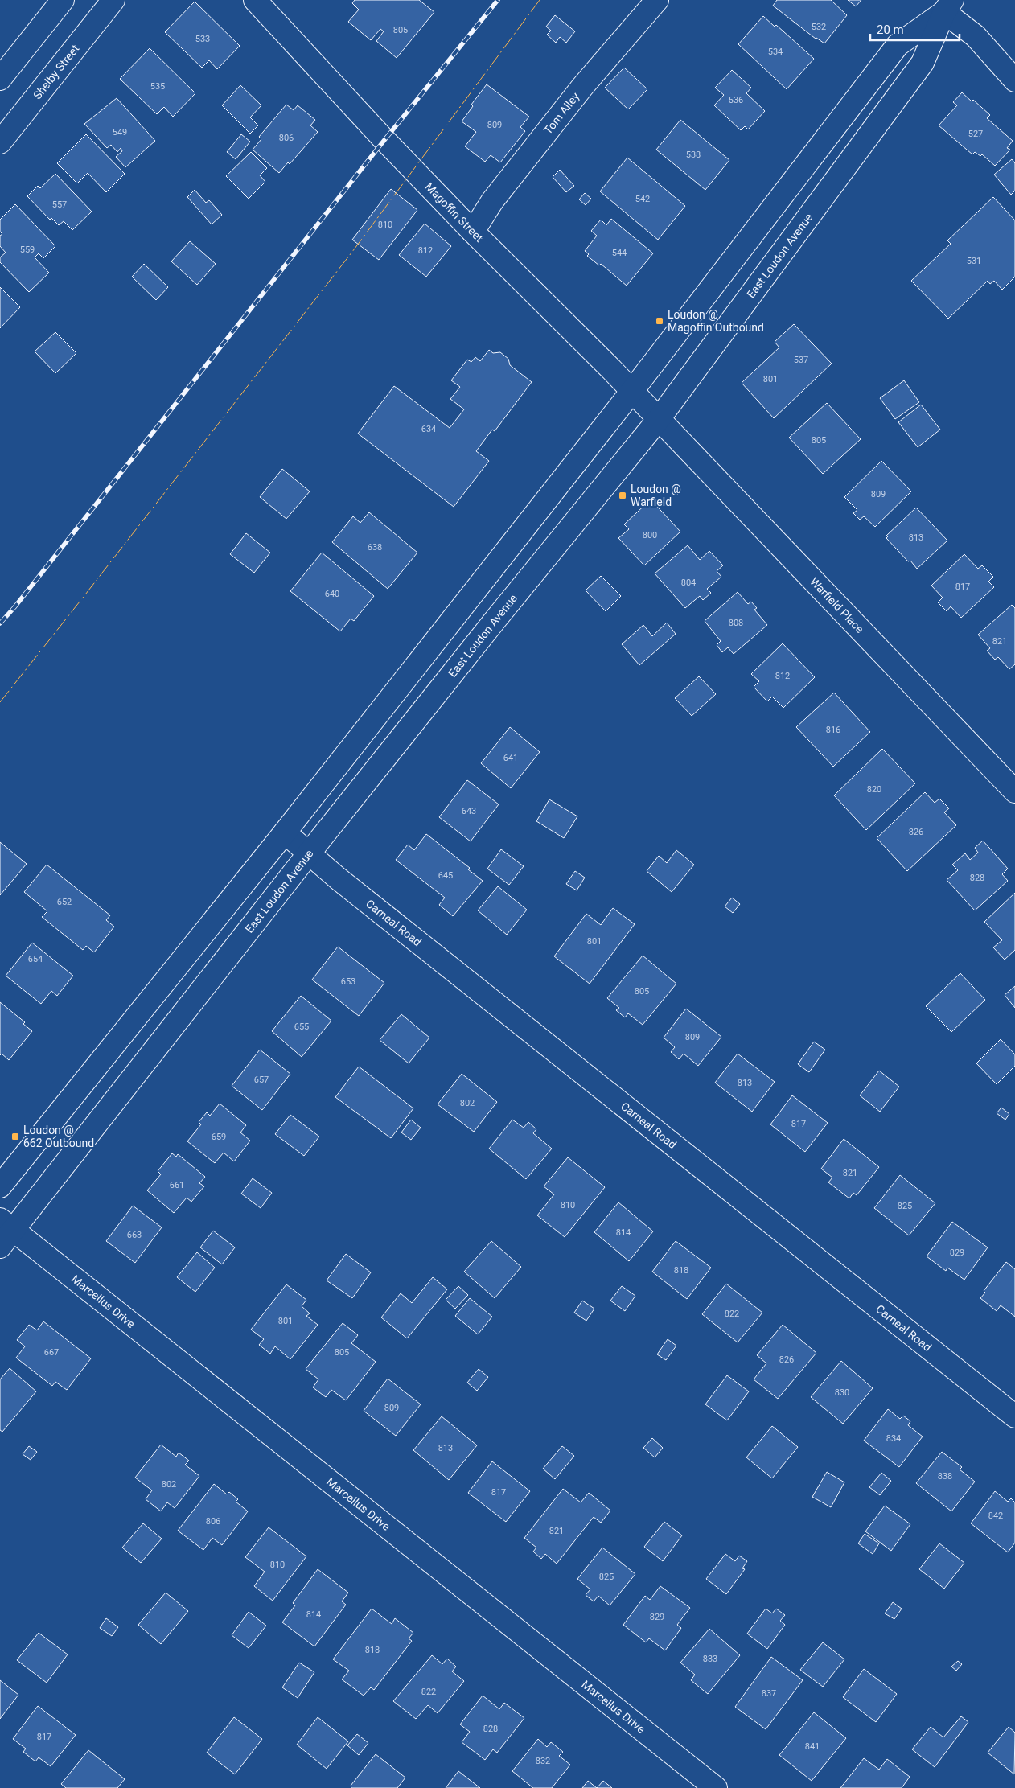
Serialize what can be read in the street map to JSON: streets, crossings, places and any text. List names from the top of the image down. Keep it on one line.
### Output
{"streets":{"street":["Shelby Street","Tom Alley","Magoffin Street","East Loudon Avenue","Warfield Place","Carneal Road","Marcellus Drive"]},"crossings":[["Tom Alley","Magoffin Street"],["Magoffin Street","East Loudon Avenue"],["Magoffin Street","Warfield Place"],["East Loudon Avenue","Warfield Place"],["East Loudon Avenue","Carneal Road"],["East Loudon Avenue","Marcellus Drive"]],"places":{"transit":["Loudon @ Magoffin Outbound","Loudon @ Warfield","Loudon @ 662 Outbound"]},"house_numbers":["532","805","533","534","535","536","809","549","527","806","538","542","557","810","559","812","544","531","537","801","634","805","809","800","813","638","804","817","640","808","821","812","816","641","820","643","826","645","828","652","801","654","653","805","655","809","657","813","802","817","659","821","661","810","825","814","663","829","818","822","801","667","805","826","830","809","834","813","838","802","817","842","806","821","810","825","814","829","818","833","822","837","828","817","841","832"],"scale_bar":"20 m"}
